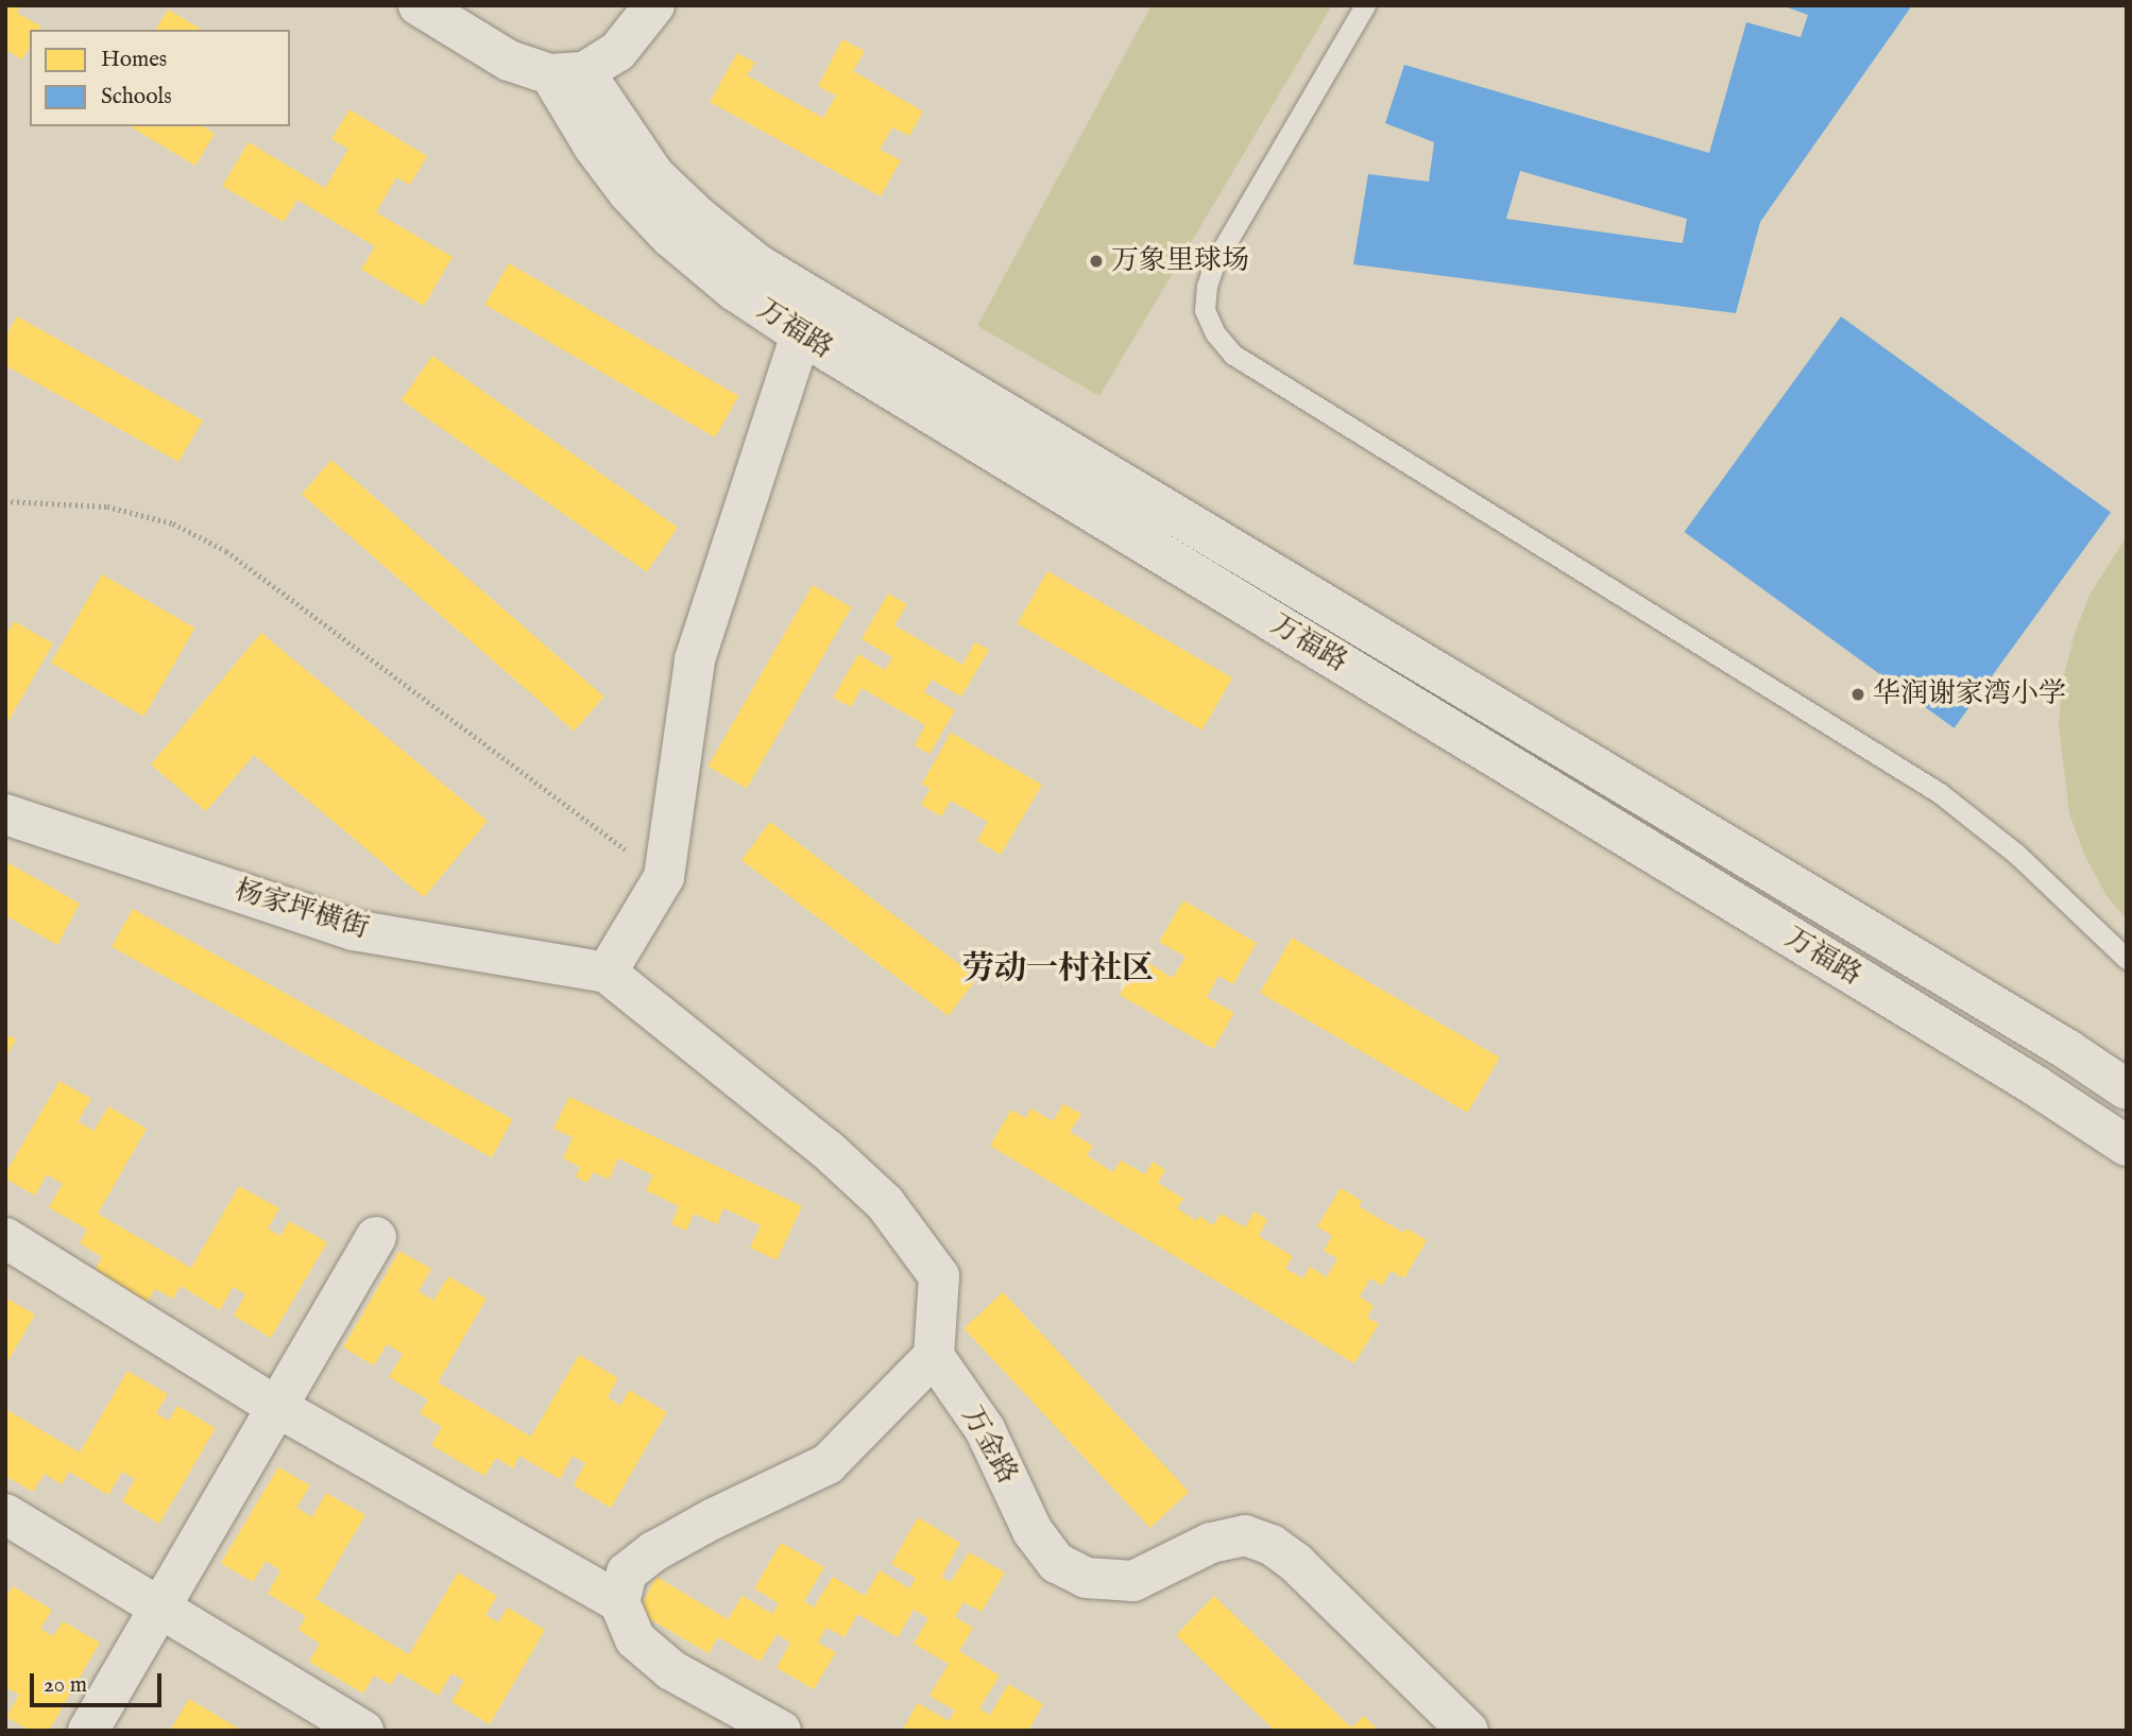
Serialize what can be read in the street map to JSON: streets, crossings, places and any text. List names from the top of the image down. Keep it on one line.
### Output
{"streets":{"street":["万福路","杨家坪横街","万金路"]},"districts":["劳动一村社区"],"places":["万象里球场","华润谢家湾小学"],"legend":["Homes","Schools"],"scale_bar":"20 m"}
